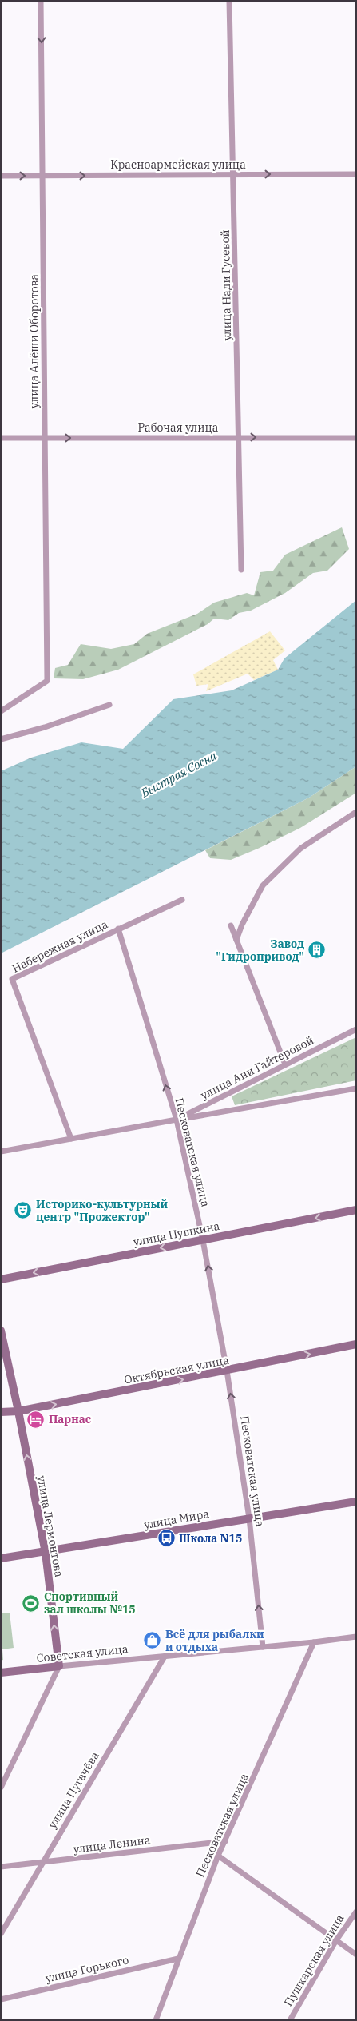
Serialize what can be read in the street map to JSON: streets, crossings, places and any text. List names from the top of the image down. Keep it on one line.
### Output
{"streets":{"street":["Красноармейская улица","улица Нади Гусевой","улица Алёши Оборотова","Рабочая улица","Набережная улица","улица Ани Гайтеровой","Песковатская улица","улица Пушкина","Октябрьская улица","улица Мира","улица Лермонтова","Советская улица","улица Пугачёва","улица Ленина","Пушкарская улица","улица Горького"]},"crossings":[["Красноармейская улица","улица Нади Гусевой"],["Красноармейская улица","улица Алёши Оборотова"],["улица Нади Гусевой","Рабочая улица"],["улица Алёши Оборотова","Рабочая улица"],["Набережная улица","улица Ани Гайтеровой"],["Набережная улица","Песковатская улица"],["улица Ани Гайтеровой","Песковатская улица"],["Песковатская улица","улица Пушкина"],["Песковатская улица","Октябрьская улица"],["Песковатская улица","улица Мира"],["Песковатская улица","Советская улица"],["Песковатская улица","улица Ленина"],["Песковатская улица","улица Горького"],["Октябрьская улица","улица Лермонтова"],["улица Мира","улица Лермонтова"],["улица Лермонтова","Советская улица"],["Советская улица","улица Пугачёва"],["улица Пугачёва","улица Ленина"]],"one_way":["Красноармейская улица","Рабочая улица","Песковатская улица","улица Пушкина","Октябрьская улица","улица Лермонтова"],"water":["Быстрая Сосна"],"places":{"building":["Завод \"Гидропривод\""],"theatre":["Историко-культурный центр \"Прожектор\""],"hotel":["Парнас"],"bus stop":["Школа N15"],"sports":["Спортивный зал школы №15"],"shop":["Всё для рыбалки и отдыха"]}}
